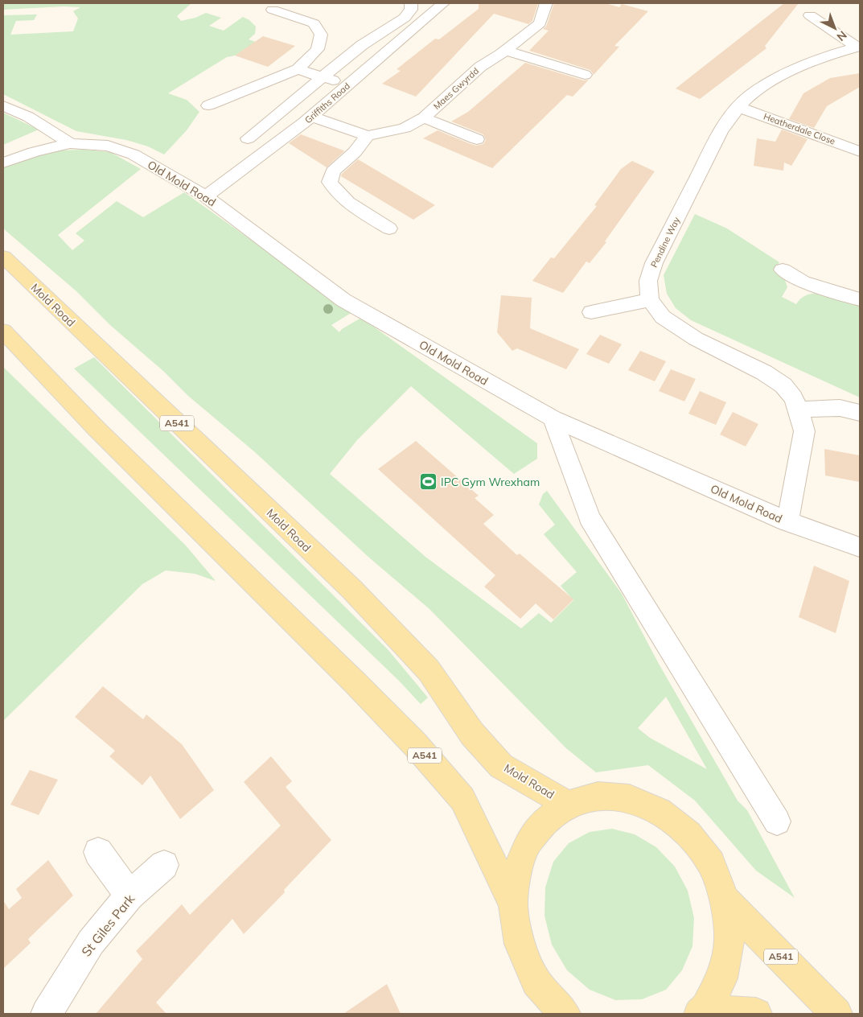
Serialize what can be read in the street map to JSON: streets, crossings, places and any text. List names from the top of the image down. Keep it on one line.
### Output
{"streets":{"main road":["Mold Road","A541"],"street":["Maes Gwyrdd","Griffiths Road","Heatherdale Close","Old Mold Road","Pendine Way","St Giles Park"]},"crossings":[["Griffiths Road","Old Mold Road"],["Heatherdale Close","Pendine Way"]],"places":{"sports":["IPC Gym Wrexham"]},"north":"bottom right"}
